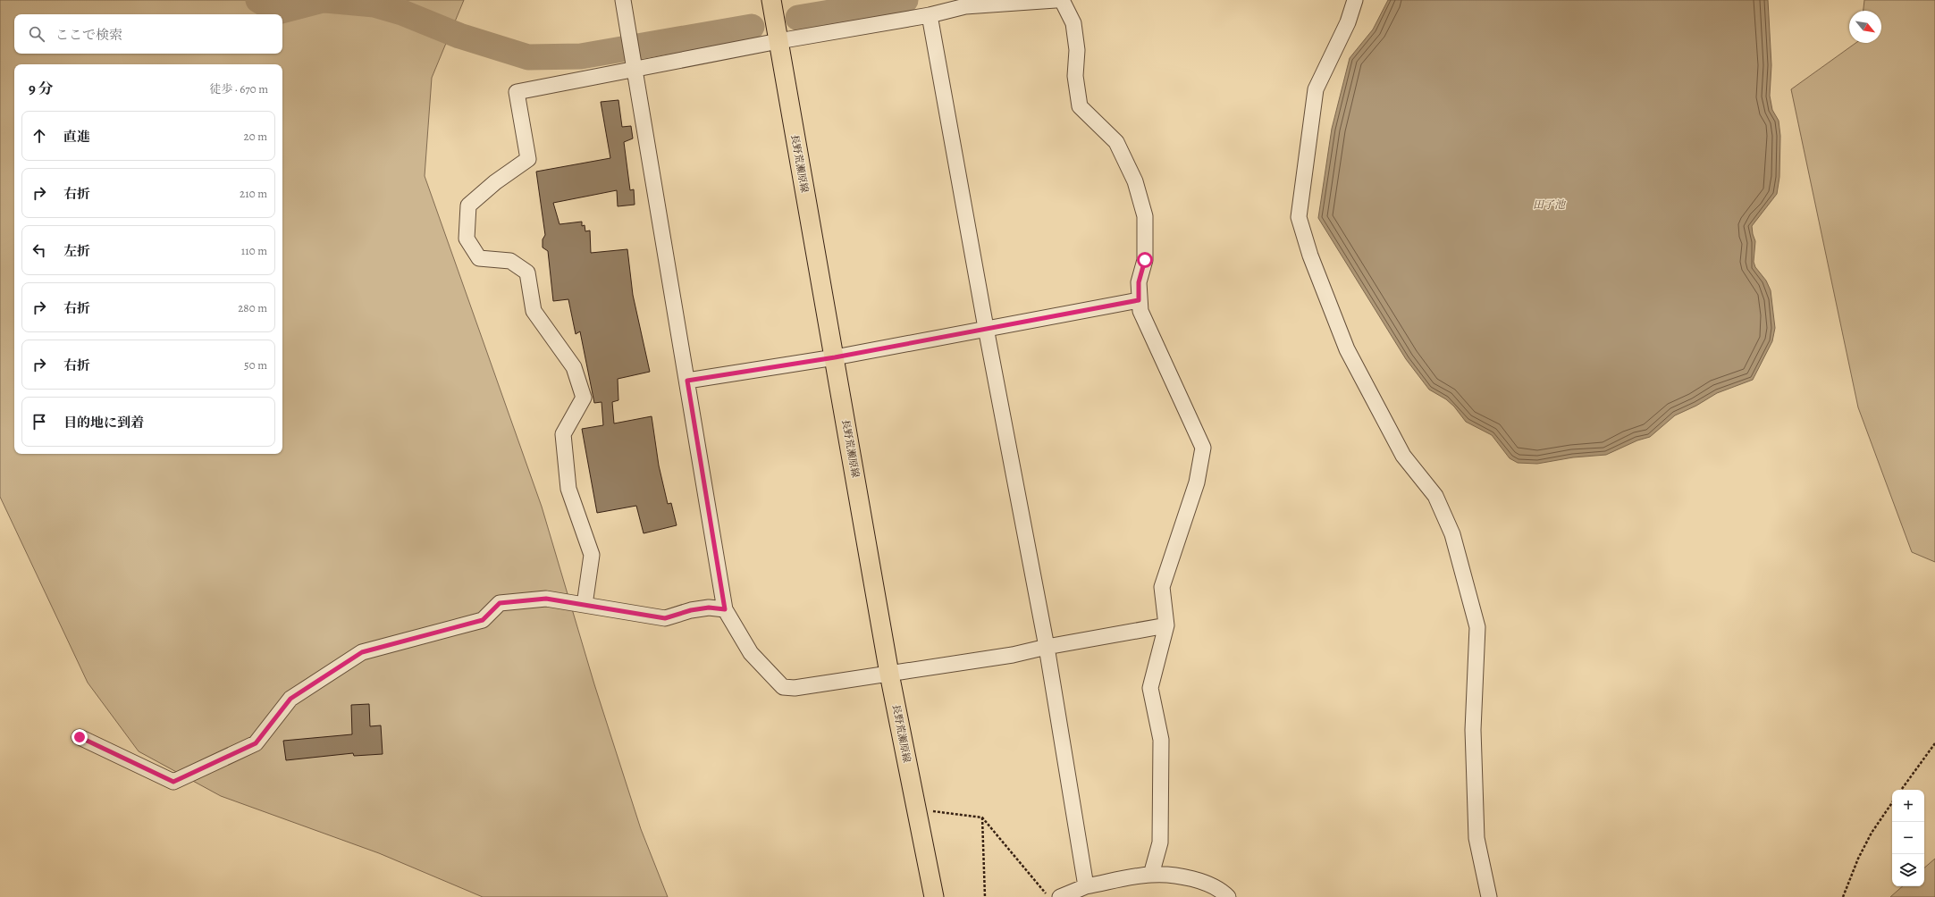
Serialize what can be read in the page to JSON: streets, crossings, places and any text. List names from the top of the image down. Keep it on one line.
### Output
{"streets":{"main road":["長野荒瀬原線"]},"water":["田子池"],"north":"bottom right","page":{"search":"ここで検索","heading":["9 分","徒歩 · 670 m"],"list":[["直進","20 m"],["右折","210 m"],["左折","110 m"],["右折","280 m"],["右折","50 m"],"目的地に到着"],"map_buttons":["+","−"]}}
